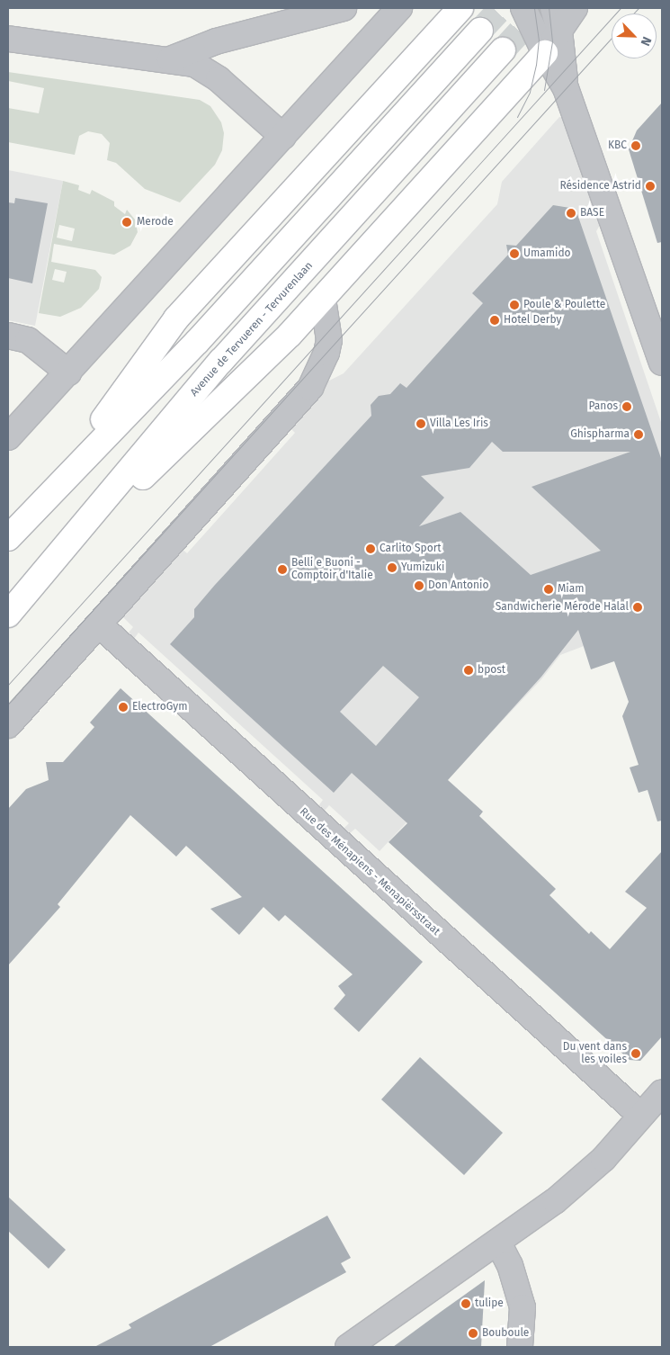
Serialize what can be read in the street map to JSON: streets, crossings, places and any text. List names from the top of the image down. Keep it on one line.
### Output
{"streets":{"highway":["Avenue de Tervueren - Tervurenlaan"],"street":["Rue des Ménapiens - Menapiërsstraat"]},"places":["KBC","Résidence Astrid","BASE","Merode","Umamido","Poule & Poulette","Hotel Derby","Panos","Villa Les Iris","Ghispharma","Carlito Sport","Yumizuki","Belli e Buoni - Comptoir d'Italie","Don Antonio","Miam","Sandwicherie Mérode Halal","bpost","ElectroGym","Du vent dans les voiles","tulipe","Bouboule"],"north":"bottom right"}
